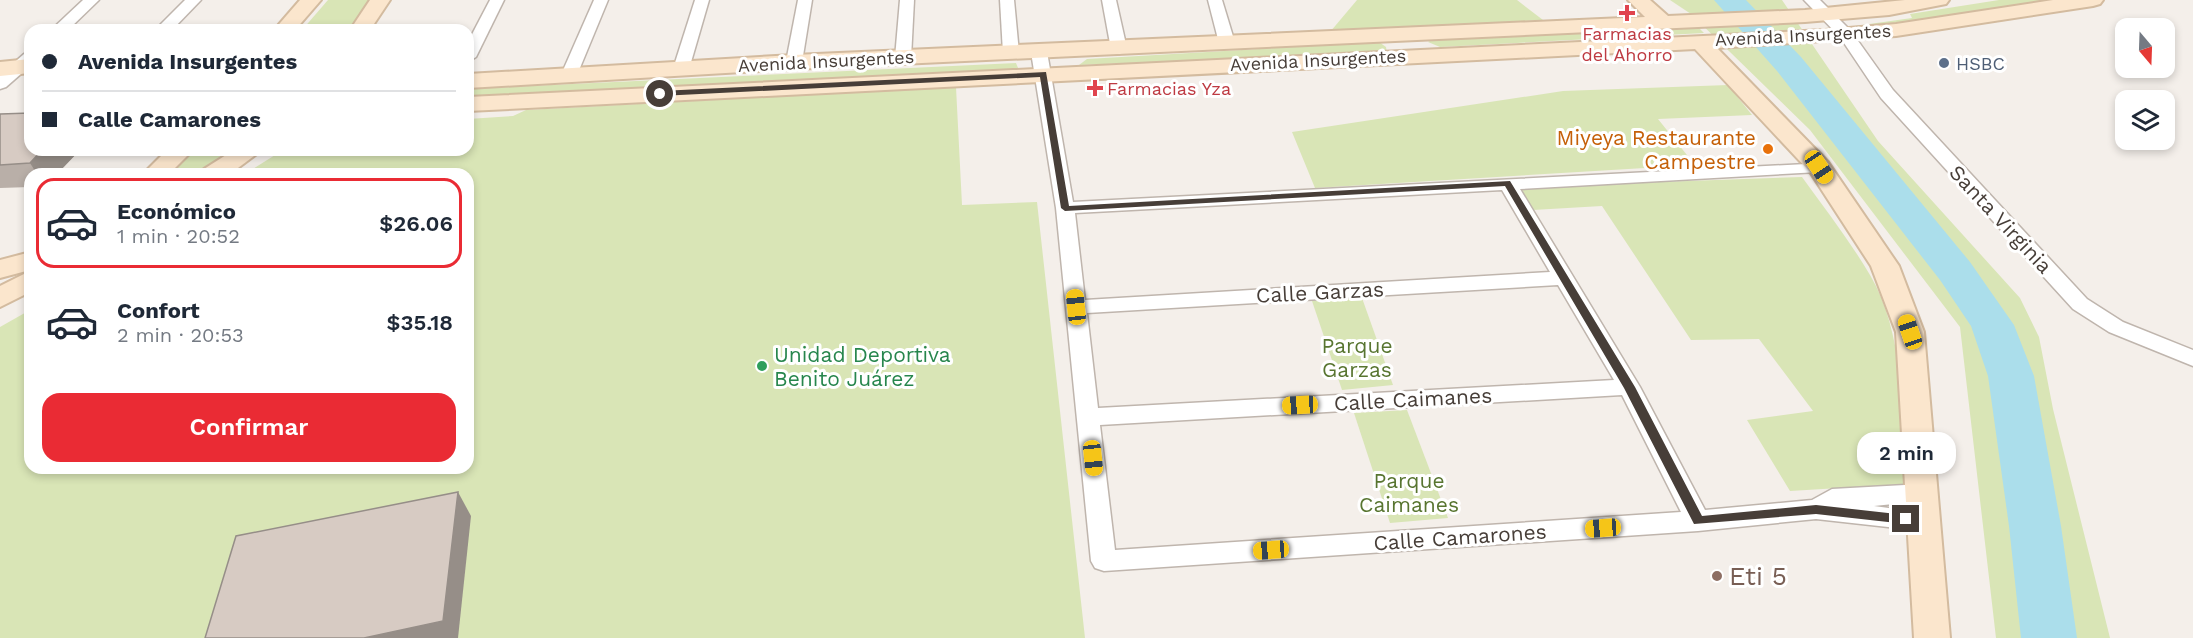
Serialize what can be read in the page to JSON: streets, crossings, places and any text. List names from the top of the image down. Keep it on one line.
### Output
{"streets":{"main road":["Avenida Insurgentes"],"street":["Santa Virginia","Calle Garzas","Calle Caimanes","Calle Camarones"]},"crossings":[["Avenida Insurgentes","Santa Virginia"],["Calle Caimanes","Calle Camarones"]],"parks":["Parque Garzas","Parque Caimanes"],"places":{"health":["Farmacias del Ahorro","Farmacias Yza"],"other":["HSBC","Miyeya Restaurante Campestre","Unidad Deportiva Benito Juárez","Eti 5"]},"north":"bottom","page":{"banner":["Avenida Insurgentes","Calle Camarones"],"list":[{"name":"Económico","note":"1 min · 20:52","value":"$26.06"},{"name":"Confort","note":"2 min · 20:53","value":"$35.18"}],"buttons":"Confirmar","bubble":"2 min"}}
